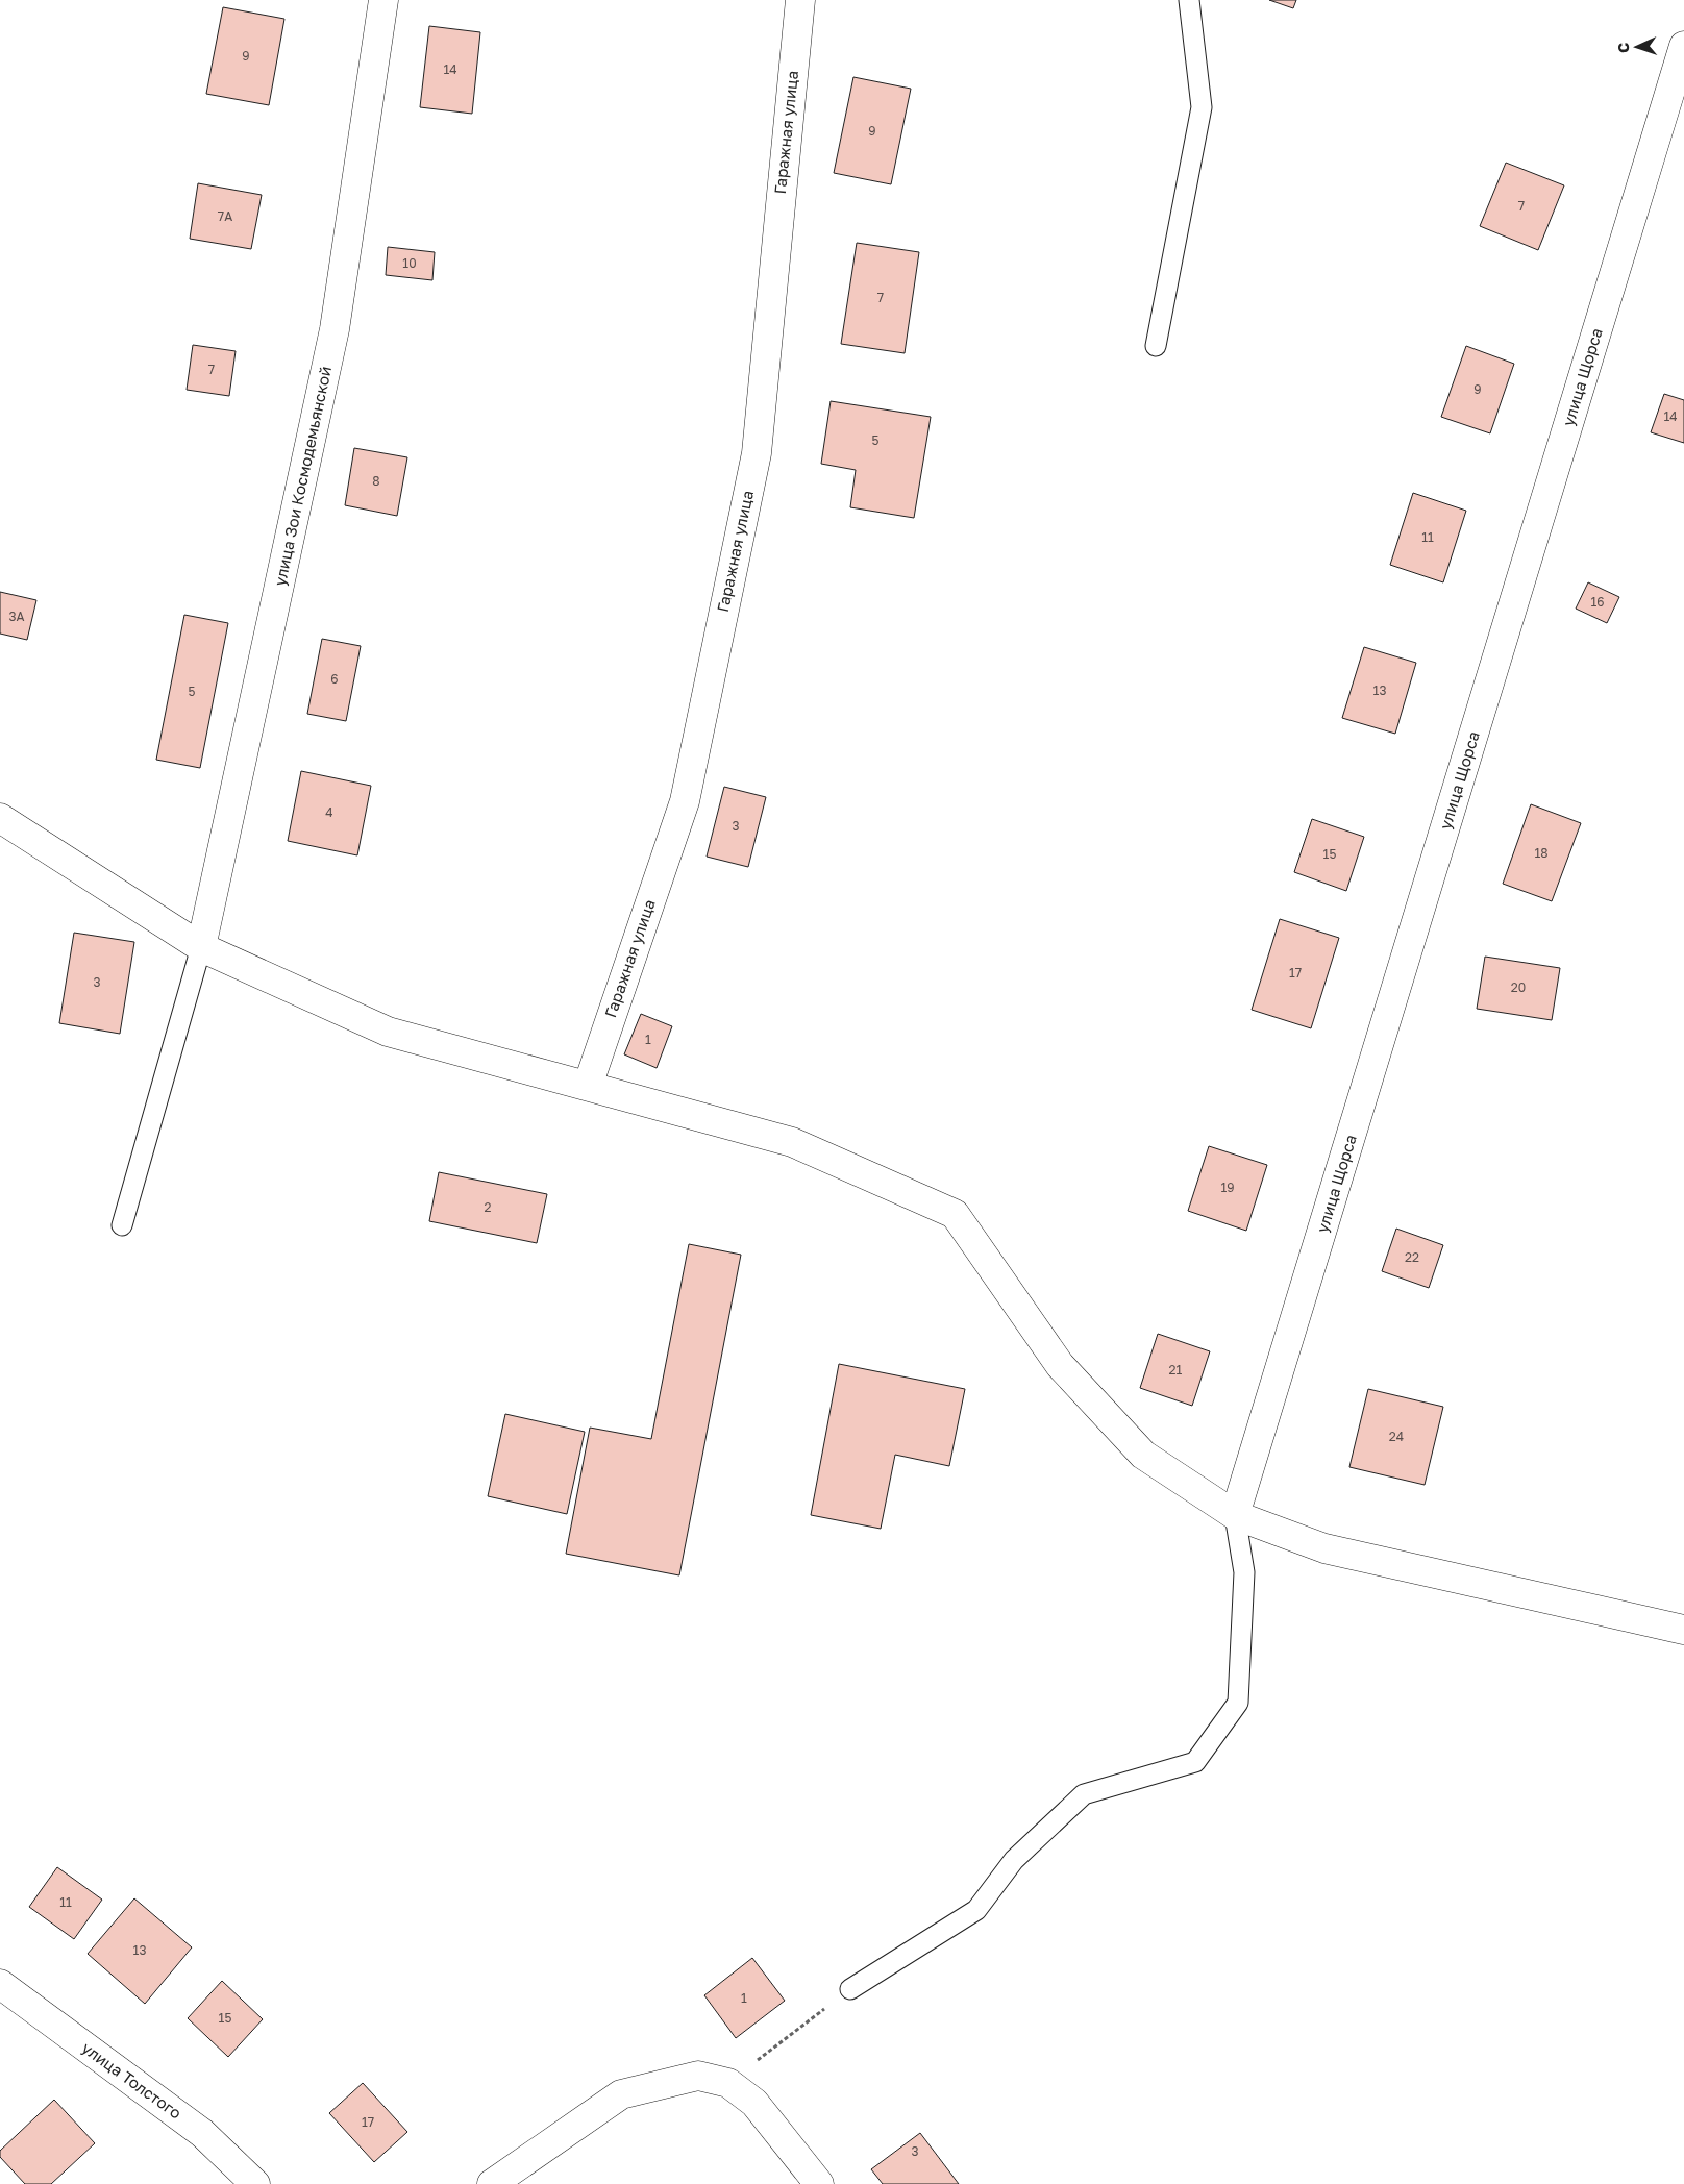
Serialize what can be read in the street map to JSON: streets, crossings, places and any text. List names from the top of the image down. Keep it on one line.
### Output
{"streets":{"street":["Гаражная улица","улица Щорса","улица Зои Космодемьянской","улица Толстого"]},"house_numbers":["9","14","9","7","7А","10","7","7","9","14","5","8","11","16","3А","6","13","5","4","3","18","15","17","3","20","1","19","2","22","21","24","11","13","1","15","17","3"],"north":"left"}
